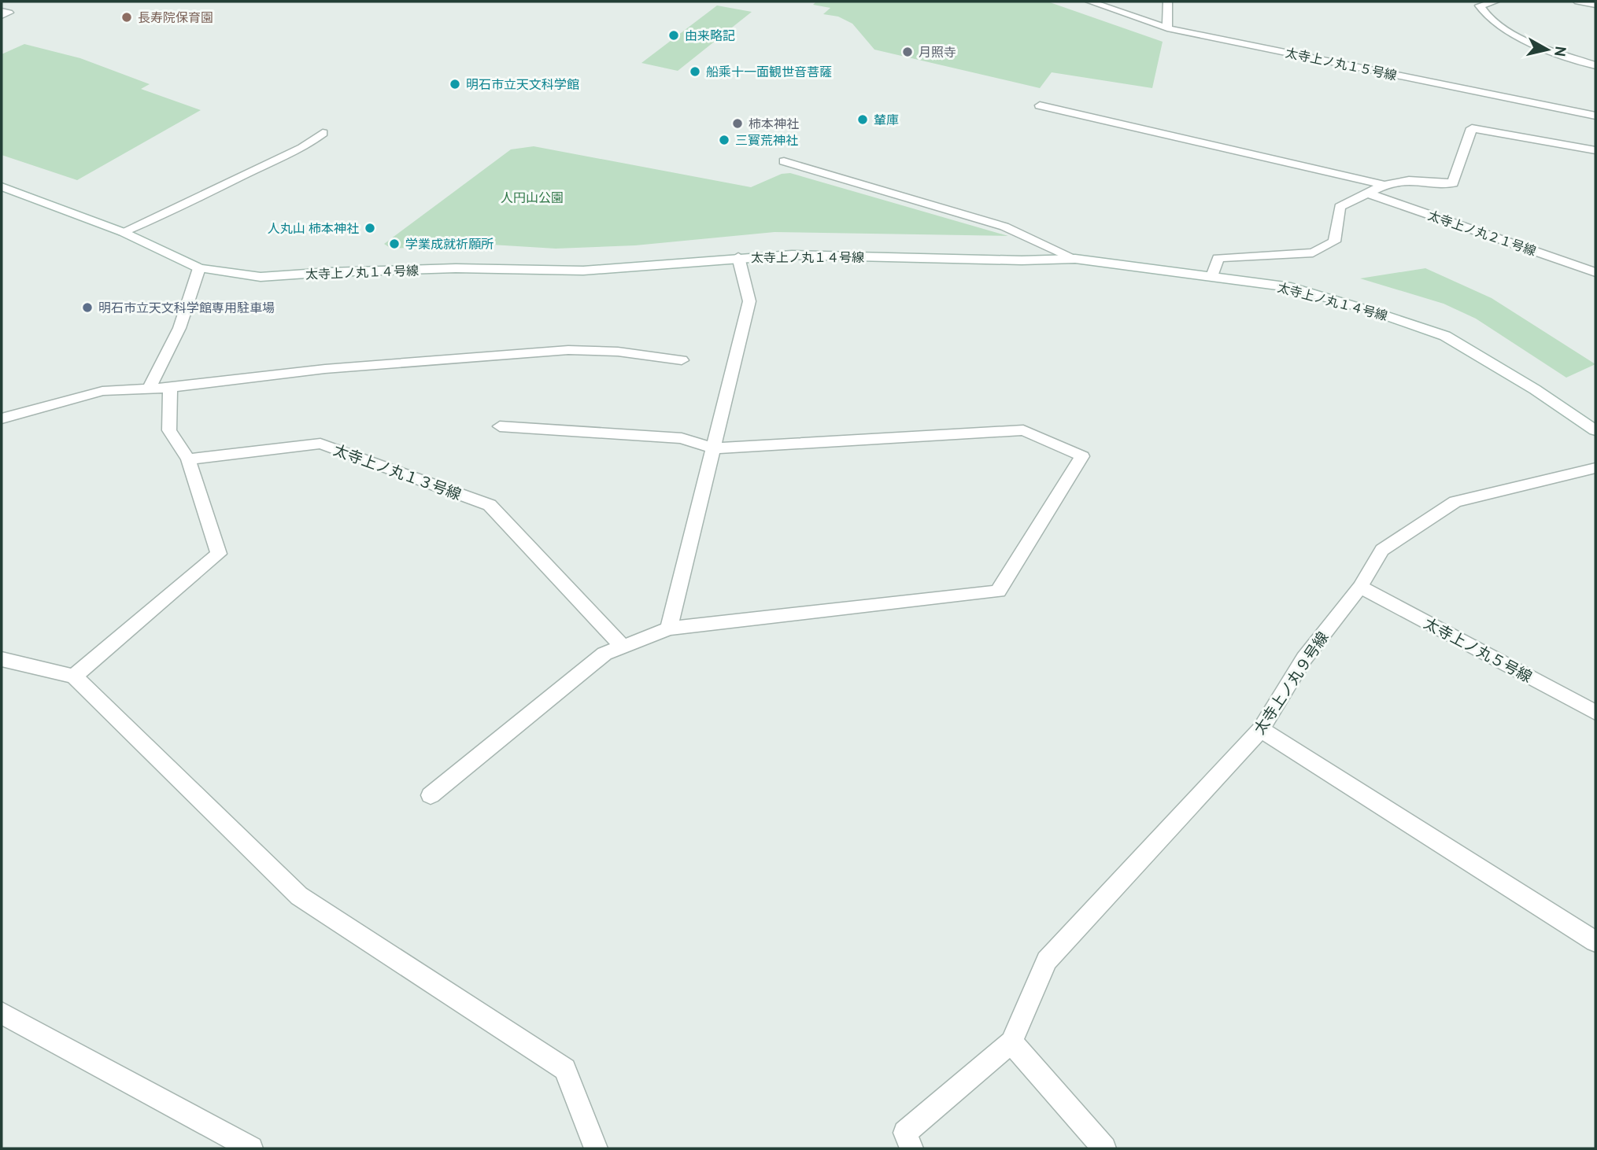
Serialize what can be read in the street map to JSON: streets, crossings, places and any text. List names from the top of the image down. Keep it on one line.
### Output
{"streets":{"street":["太寺上ノ丸１５号線","太寺上ノ丸２１号線","太寺上ノ丸１４号線","太寺上ノ丸１３号線","太寺上ノ丸５号線","太寺上ノ丸９号線"]},"crossings":[["太寺上ノ丸５号線","太寺上ノ丸９号線"]],"parks":["人円山公園"],"places":["長寿院保育園","由来略記","月照寺","船乘十一面観世音菩薩","明石市立天文科学館","輦庫","柿本神社","三寳荒神社","人丸山 柿本神社","学業成就祈願所","明石市立天文科学館専用駐車場"],"north":"right"}
